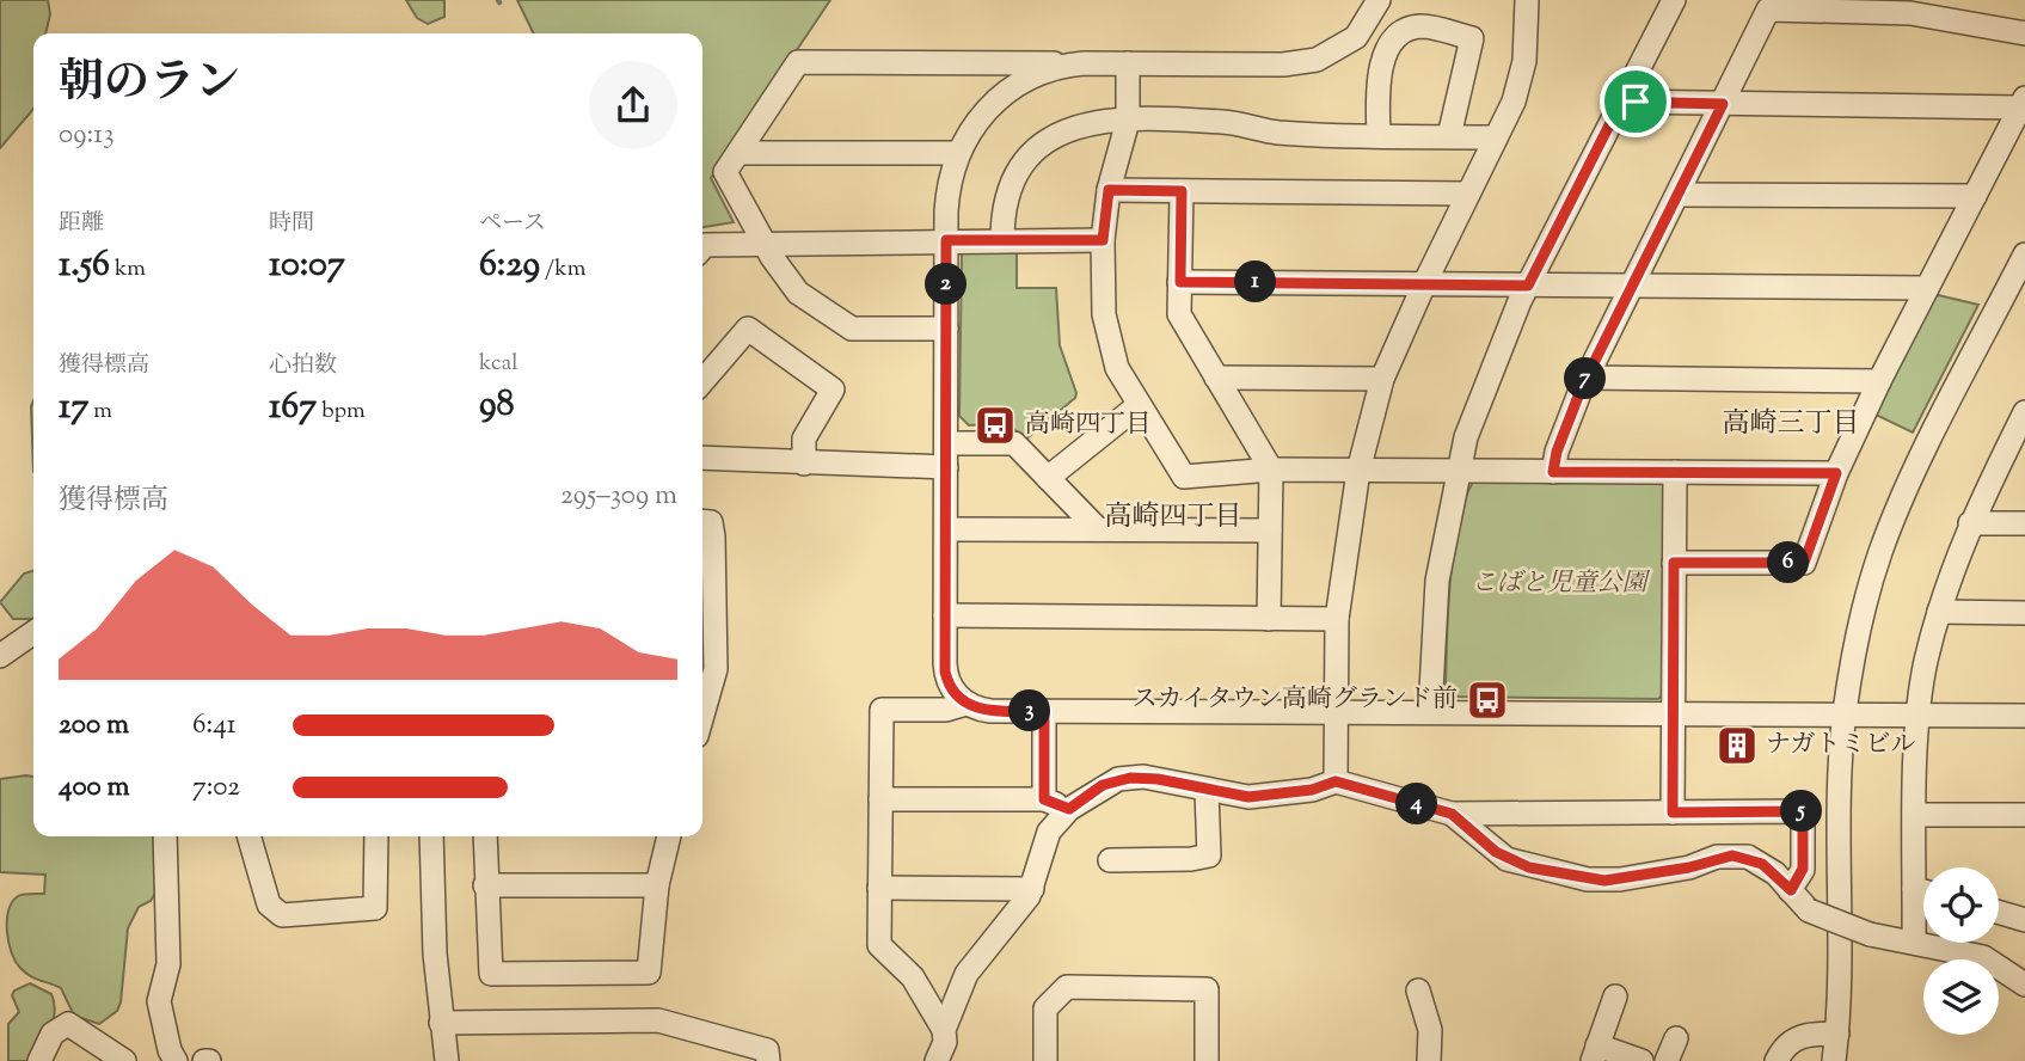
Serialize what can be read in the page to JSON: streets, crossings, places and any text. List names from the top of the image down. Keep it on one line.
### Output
{"districts":["高崎三丁目","高崎四丁目"],"parks":["こばと児童公園"],"places":{"bus stop":["高崎四丁目","スカイタウン高崎グランド前"],"building":["ナガトミビル"]},"page":{"heading":["朝のラン","09:13"],"stats":[["距離","1.56 km"],["時間","10:07"],["ペース","6:29 /km"],["獲得標高","17 m"],["心拍数","167 bpm"],["kcal","98"]],"pins":["1","2","7","6","3","4","5"],"chart":["獲得標高","295–309 m"],"list":[{"name":"200 m","note":"6:41"},{"name":"400 m","note":"7:02"}]}}
